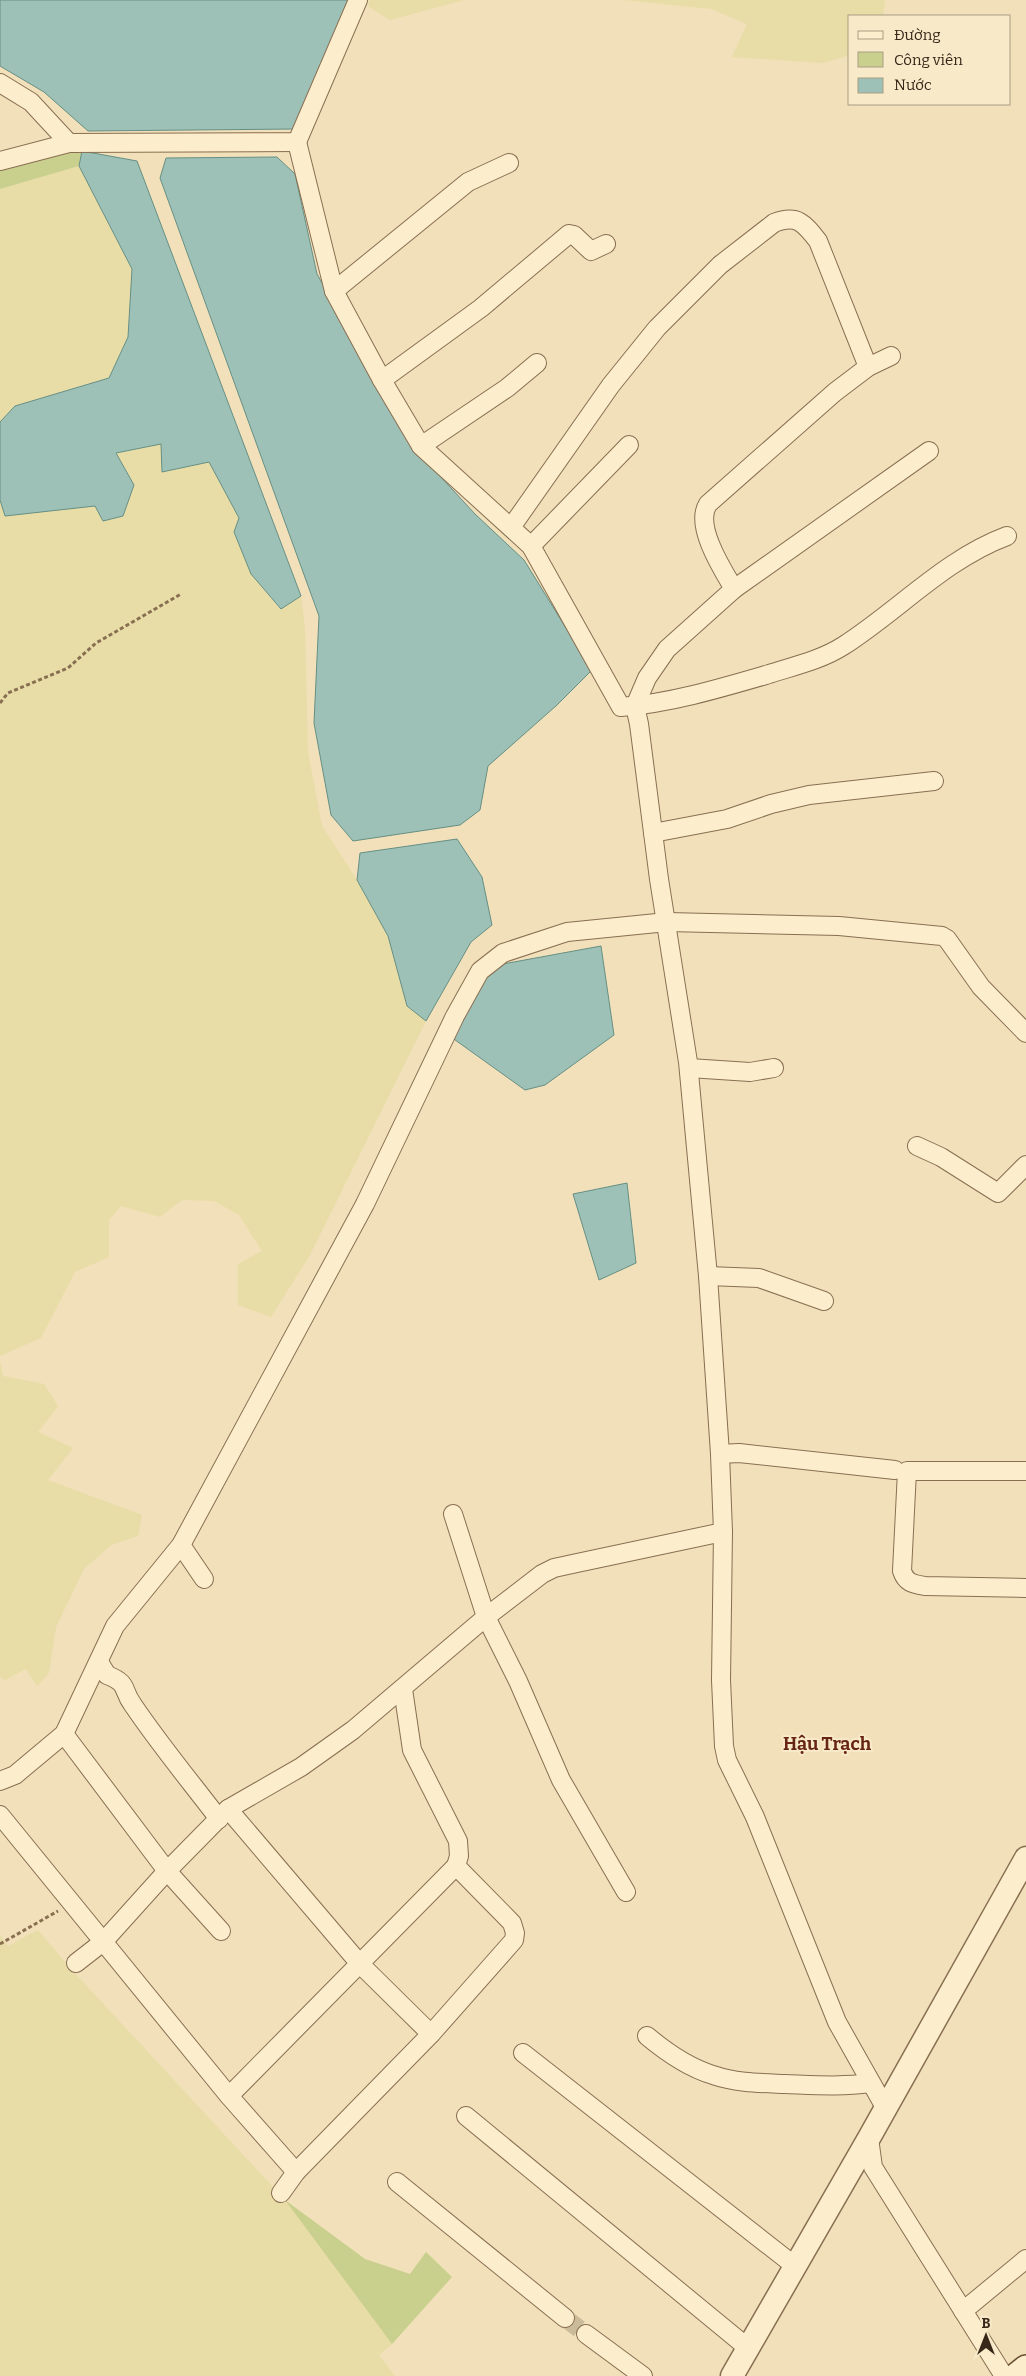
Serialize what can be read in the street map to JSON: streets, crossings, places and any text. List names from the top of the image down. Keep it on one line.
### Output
{"districts":["Hậu Trạch"],"legend":["Đường","Công viên","Nước"],"north":"top"}
